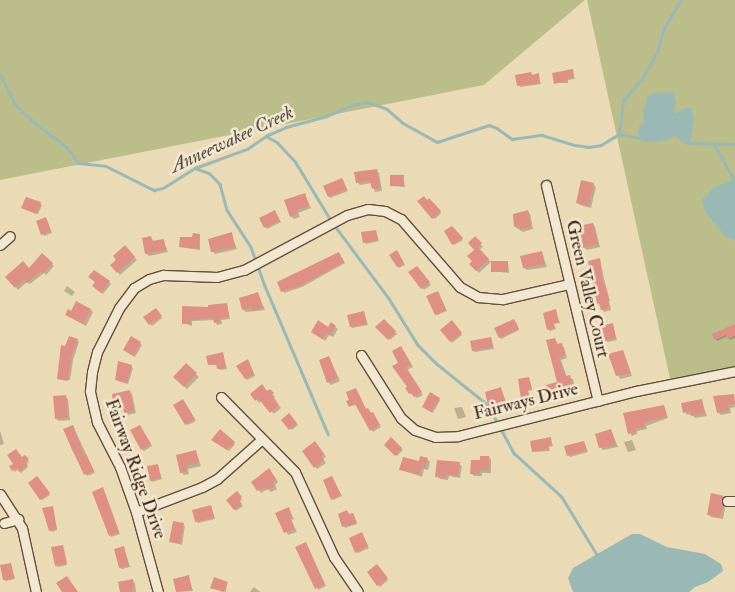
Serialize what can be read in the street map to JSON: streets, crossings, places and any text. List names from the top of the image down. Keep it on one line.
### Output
{"streets":{"street":["Green Valley Court","Fairways Drive","Fairway Ridge Drive"]},"crossings":[["Green Valley Court","Fairways Drive"],["Green Valley Court","Fairway Ridge Drive"]],"water":["Anneewakee Creek"]}
